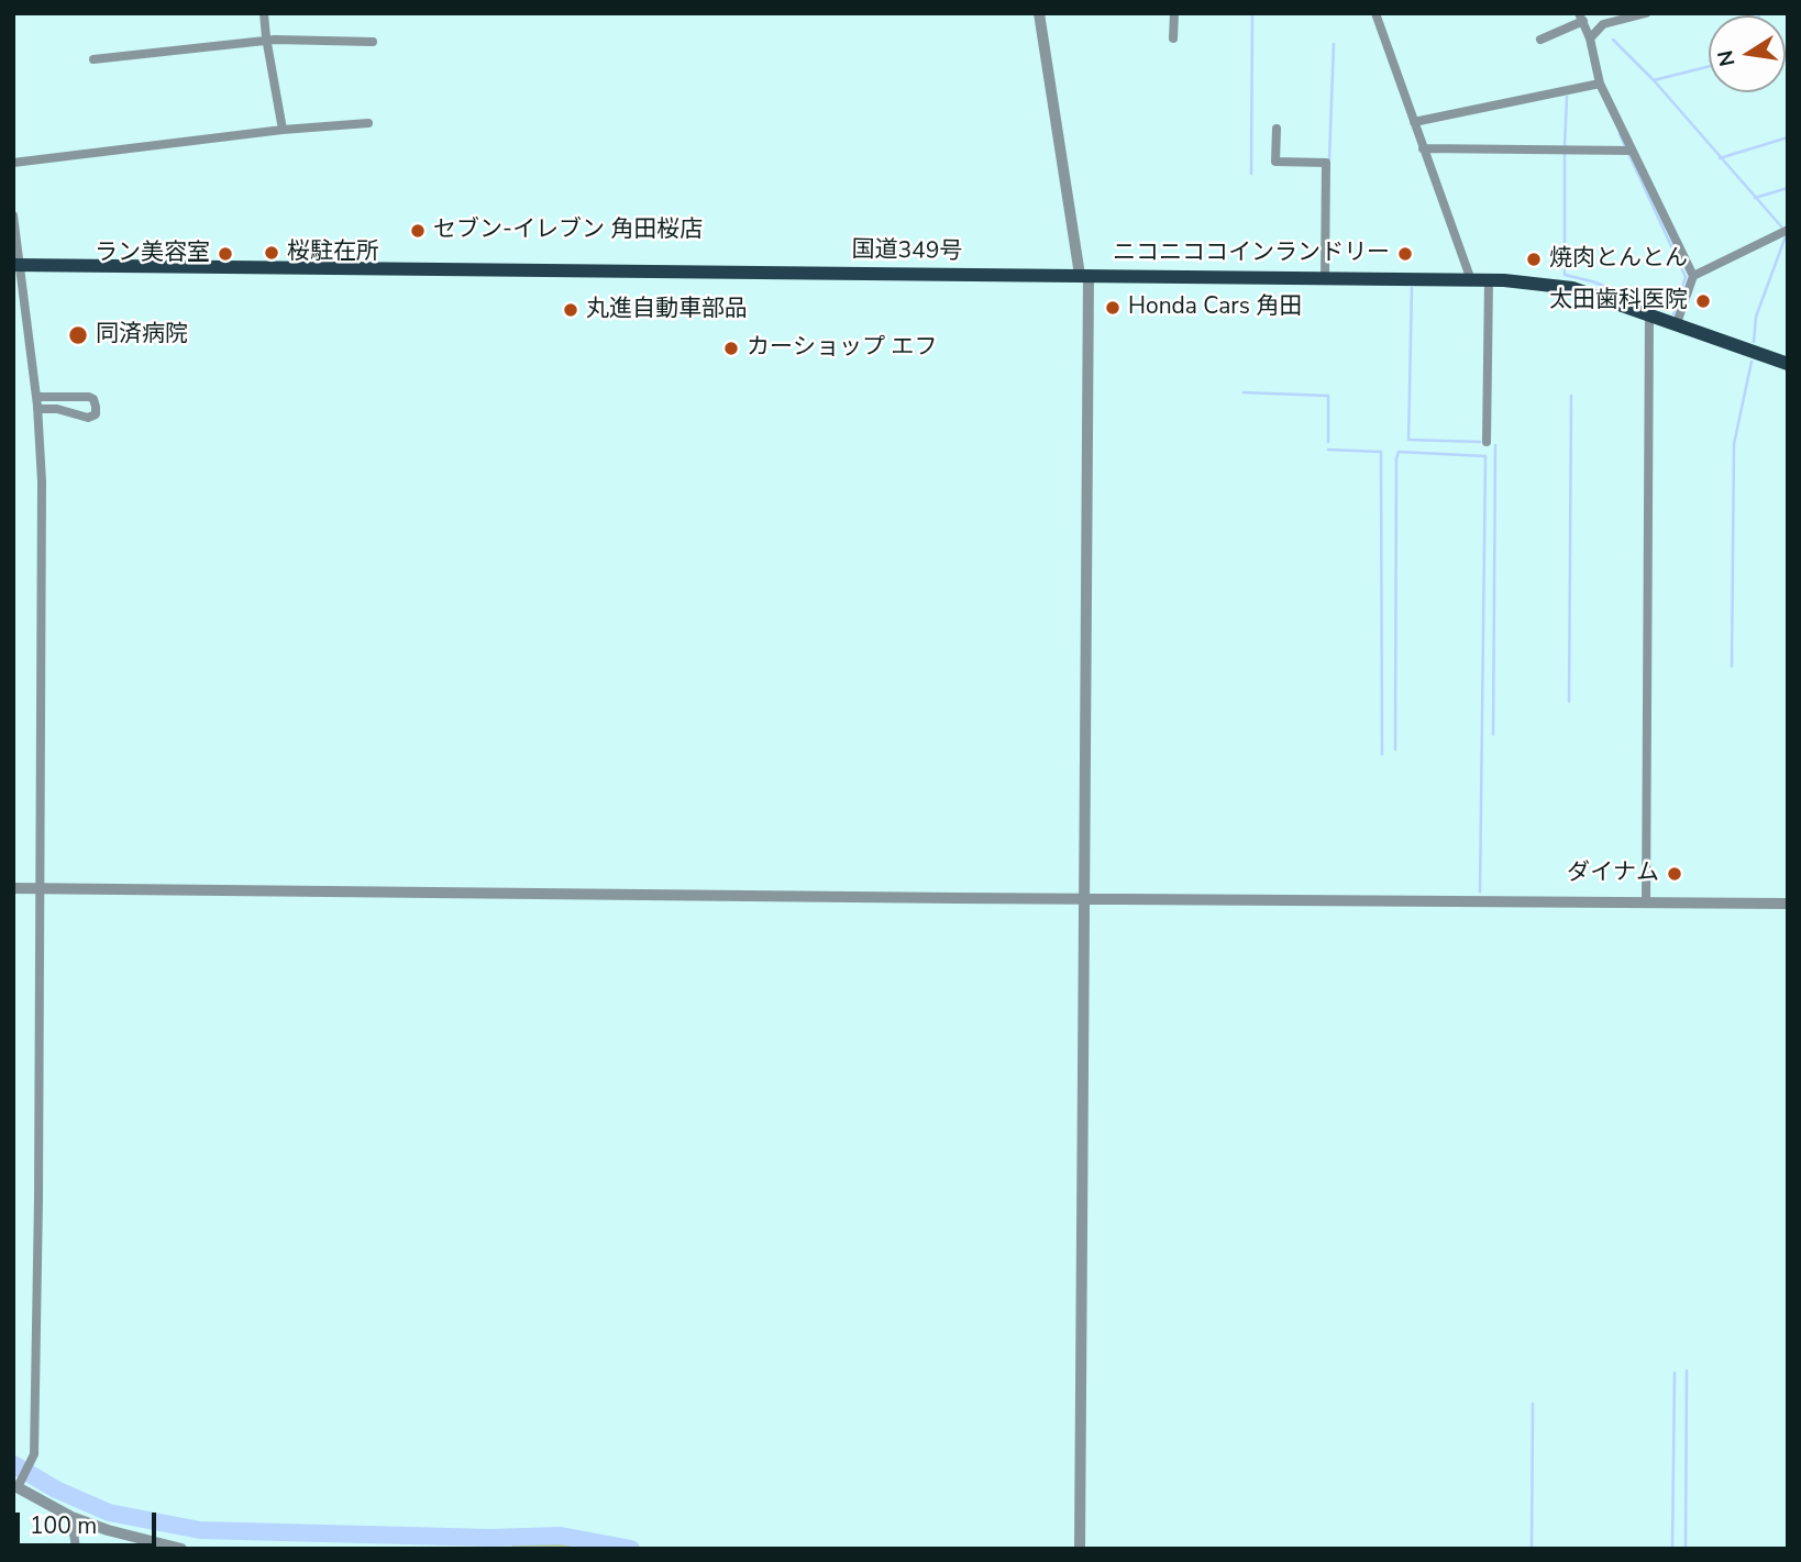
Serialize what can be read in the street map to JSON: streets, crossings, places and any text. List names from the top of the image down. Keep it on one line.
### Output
{"streets":{"highway":["国道349号"]},"places":["セブン-イレブン 角田桜店","桜駐在所","ラン美容室","ニコニココインランドリー","焼肉とんとん","太田歯科医院","Honda Cars 角田","丸進自動車部品","同済病院","カーショップ エフ","ダイナム"],"scale_bar":"100 m","north":"left"}
